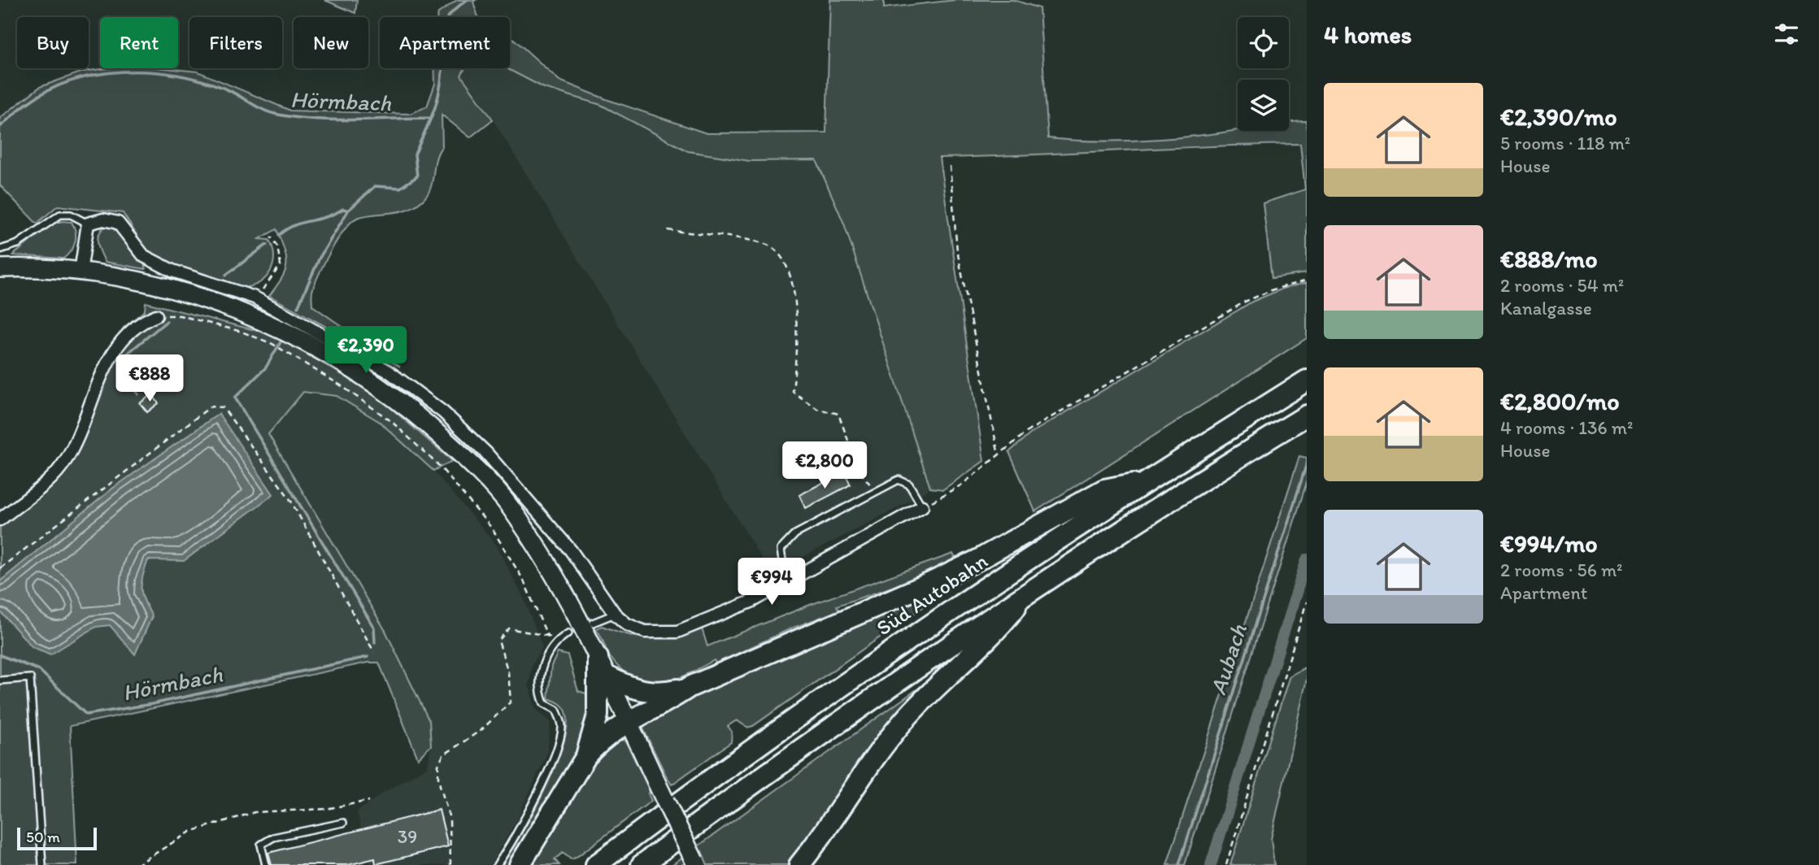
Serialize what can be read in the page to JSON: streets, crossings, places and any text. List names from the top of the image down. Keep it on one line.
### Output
{"streets":{"highway":["Süd Autobahn"]},"water":["Hörmbach","Aubach"],"house_numbers":["39"],"scale_bar":"50 m","page":{"heading":"4 homes","chip":["Buy","Rent","Filters","New","Apartment"],"list":[{"name":"€2,390/mo","note":"5 rooms · 118 m² · House"},{"name":"€888/mo","note":"2 rooms · 54 m² · Kanalgasse"},{"name":"€2,800/mo","note":"4 rooms · 136 m² · House"},{"name":"€994/mo","note":"2 rooms · 56 m² · Apartment"}],"price":["€2,390","€888","€2,800","€994"],"scale":"50 m"}}
